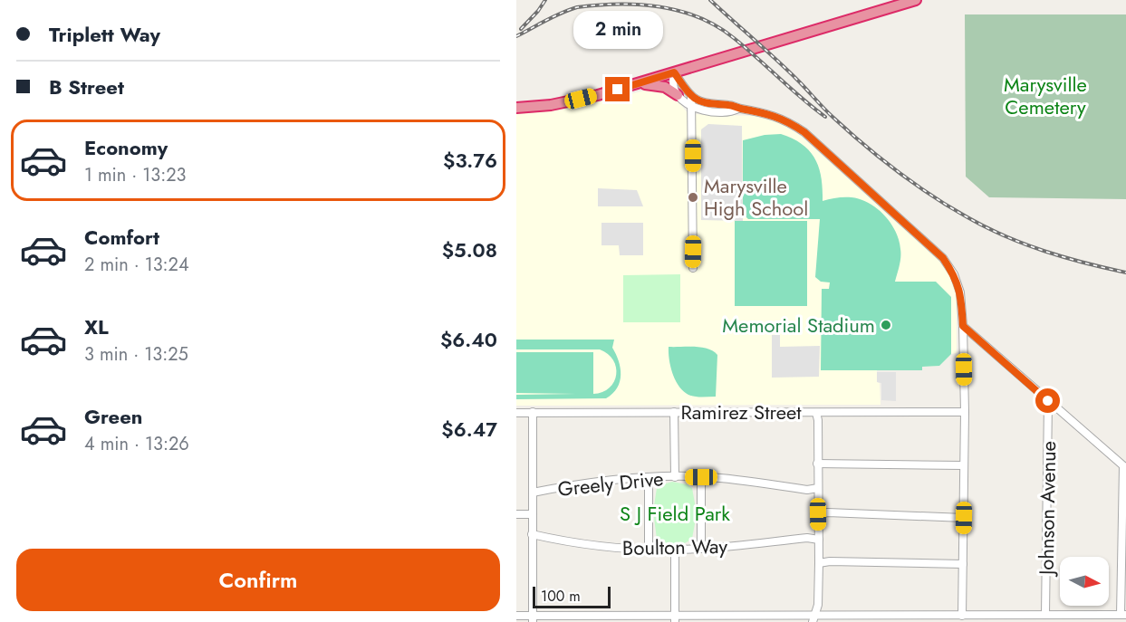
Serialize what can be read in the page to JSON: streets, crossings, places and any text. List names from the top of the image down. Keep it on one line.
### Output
{"streets":{"street":["Ramirez Street","Greely Drive","Johnson Avenue","Boulton Way"]},"parks":["Marysville Cemetery","S J Field Park"],"places":["Marysville High School","Memorial Stadium"],"scale_bar":"100 m","north":"right","page":{"banner":["Triplett Way","B Street"],"bubble":"2 min","list":[{"name":"Economy","note":"1 min · 13:23","value":"$3.76"},{"name":"Comfort","note":"2 min · 13:24","value":"$5.08"},{"name":"XL","note":"3 min · 13:25","value":"$6.40"},{"name":"Green","note":"4 min · 13:26","value":"$6.47"}],"buttons":"Confirm","scale":"100 m"}}
